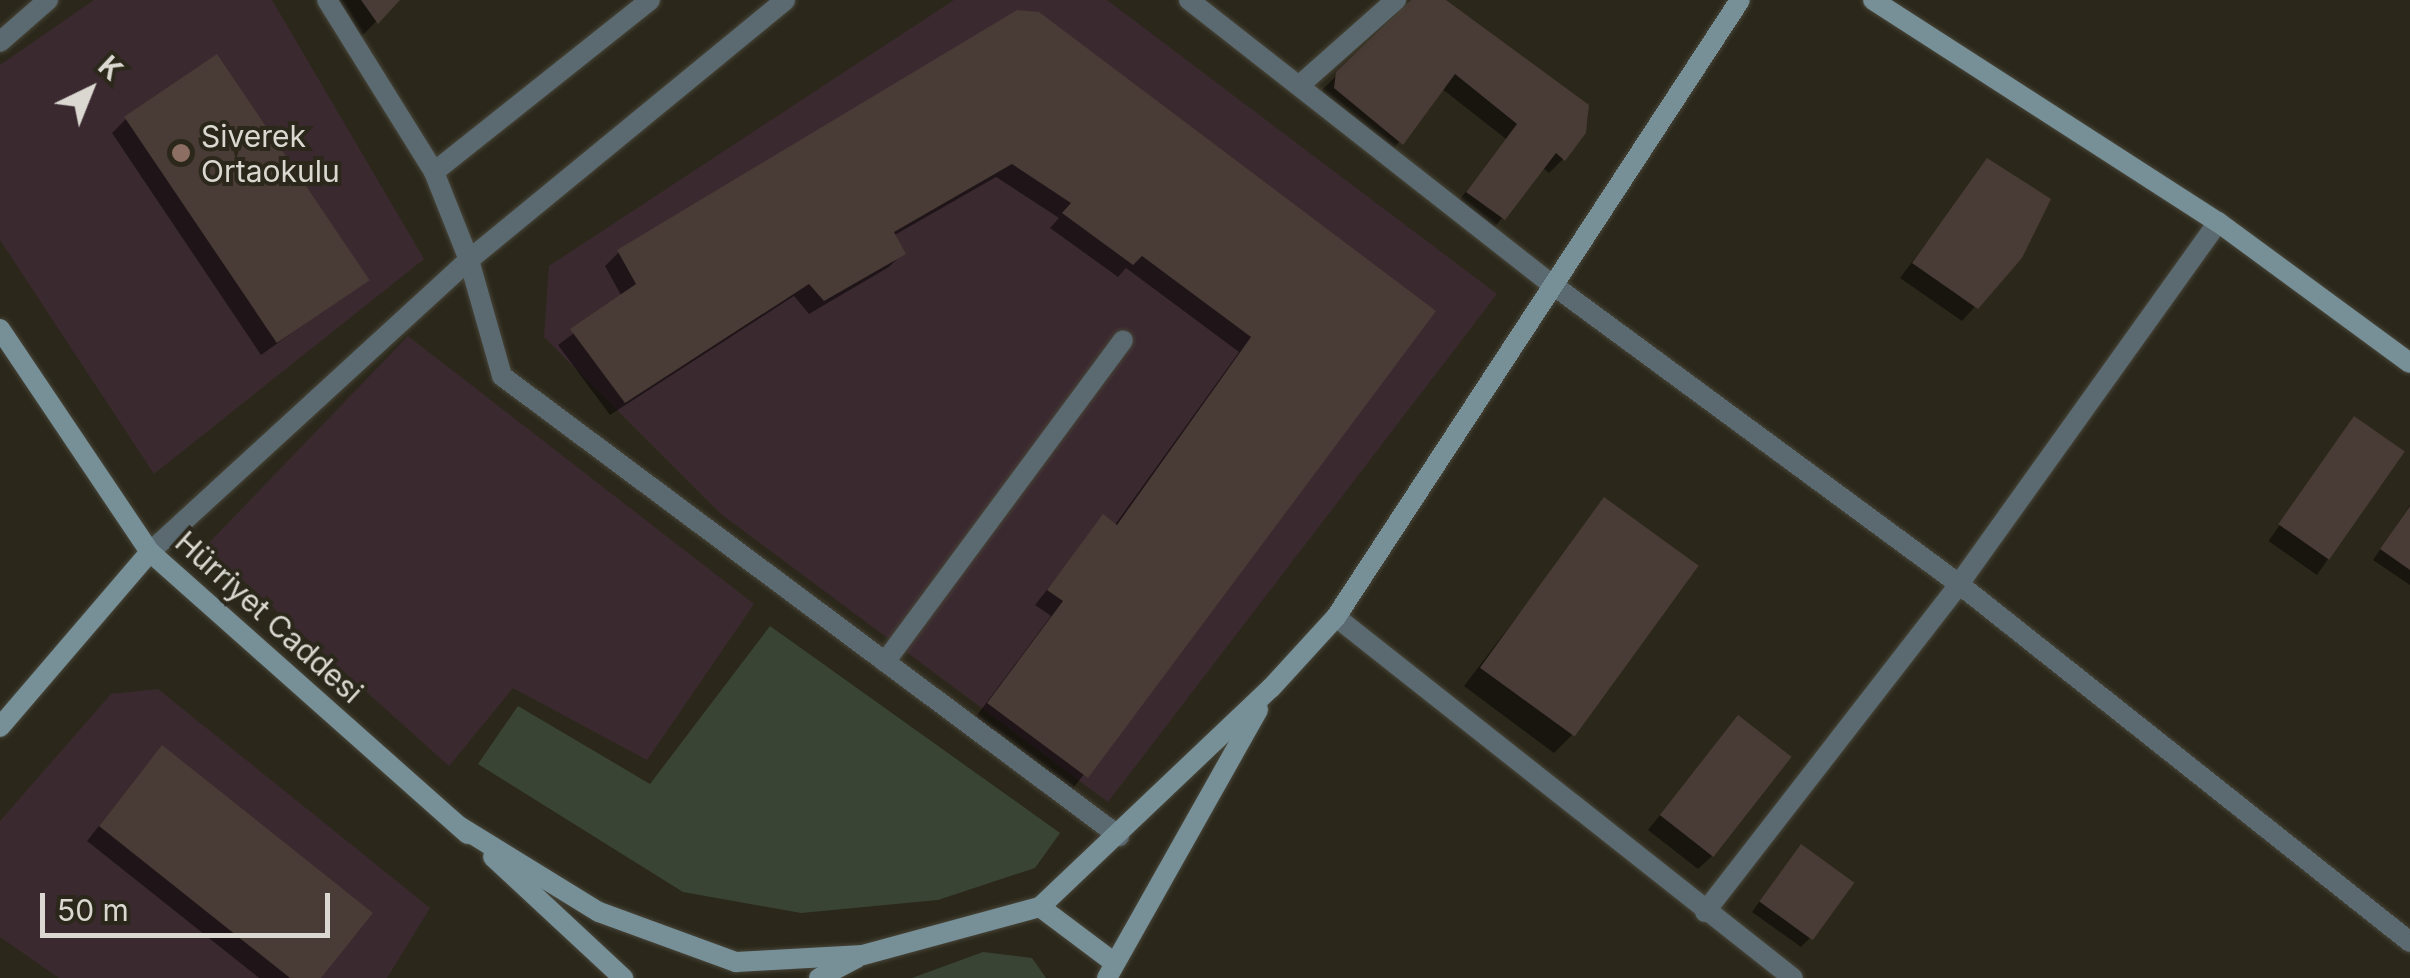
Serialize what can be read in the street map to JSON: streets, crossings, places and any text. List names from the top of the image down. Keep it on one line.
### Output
{"streets":{"main road":["Hürriyet Caddesi"]},"places":["Siverek Ortaokulu"],"scale_bar":"50 m","north":"top right"}
